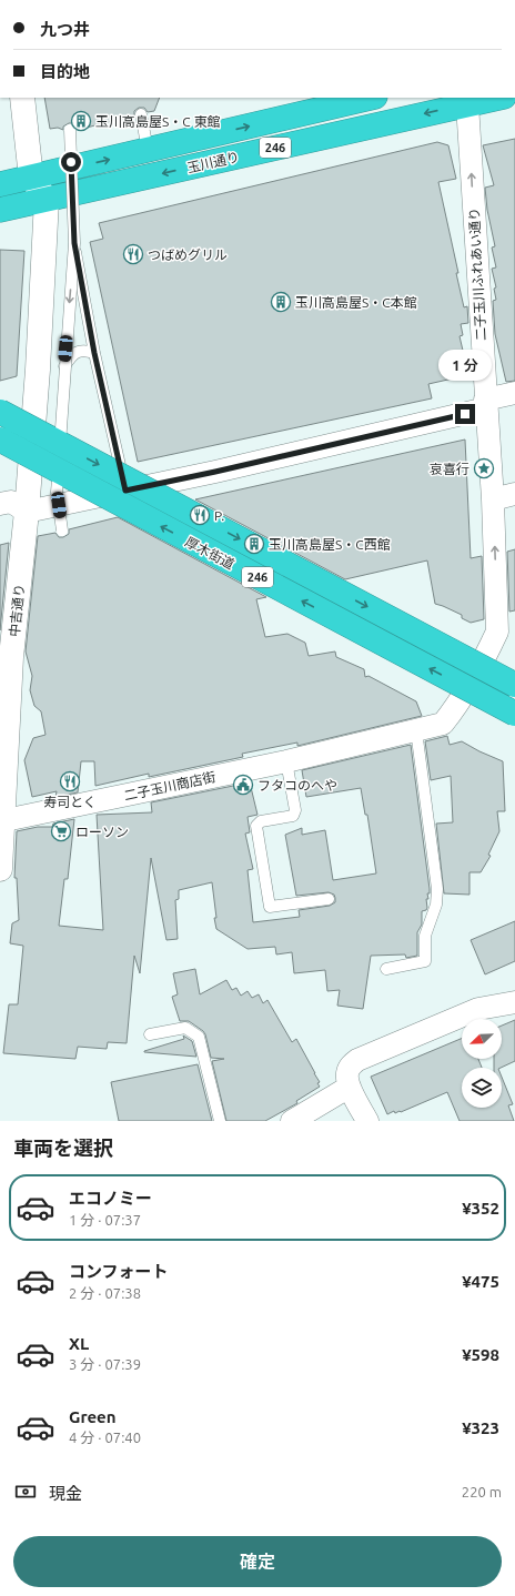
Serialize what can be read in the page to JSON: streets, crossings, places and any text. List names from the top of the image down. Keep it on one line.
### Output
{"streets":{"highway":["246","玉川通り","厚木街道"],"street":["二子玉川ふれあい通り","中吉通り","二子玉川商店街"]},"crossings":[["玉川通り","二子玉川ふれあい通り"],["玉川通り","中吉通り"],["二子玉川ふれあい通り","二子玉川商店街"],["中吉通り","二子玉川商店街"]],"one_way":["二子玉川ふれあい通り"],"places":{"building":["玉川高島屋S・C 東館","玉川高島屋S・C本館","玉川高島屋S・C西館"],"restaurant":["つばめグリル","P.","寿司とく"],"place":["哀喜行"],"public building":["フタコのへや"],"supermarket":["ローソン"]},"north":"bottom left","page":{"banner":["九つ井","目的地"],"bubble":"1 分","heading":"車両を選択","list":[{"name":"エコノミー","note":"1 分 · 07:37","value":"¥352"},{"name":"コンフォート","note":"2 分 · 07:38","value":"¥475"},{"name":"XL","note":"3 分 · 07:39","value":"¥598"},{"name":"Green","note":"4 分 · 07:40","value":"¥323"}],"pay":["現金","220 m"],"buttons":"確定"}}
